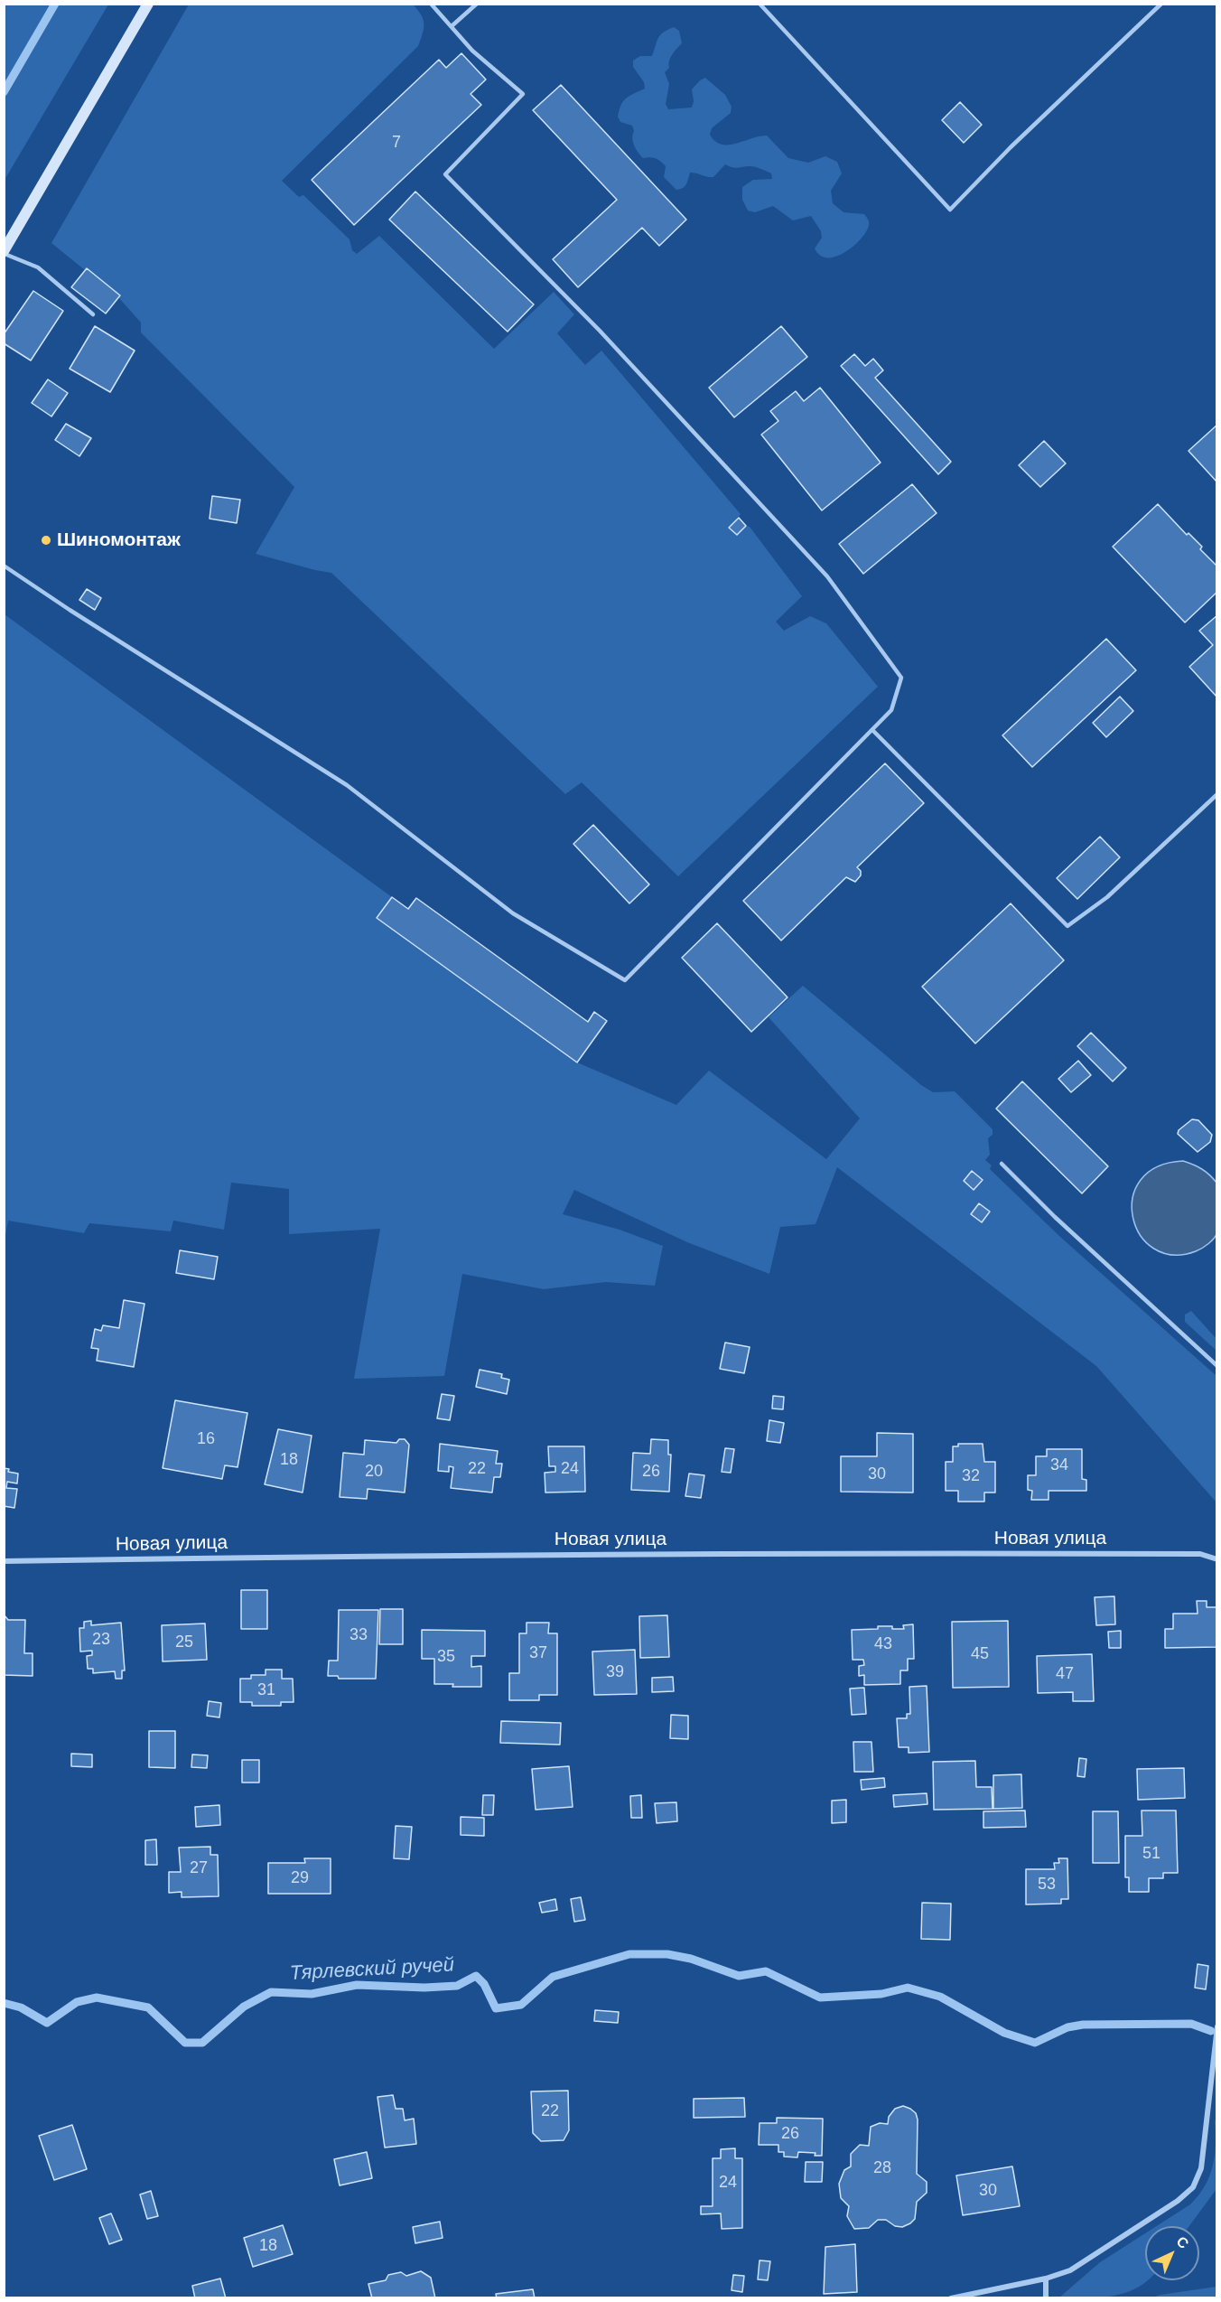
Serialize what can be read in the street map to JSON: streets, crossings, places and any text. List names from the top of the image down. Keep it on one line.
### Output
{"streets":{"street":["Новая улица"]},"water":["Тярлевский ручей"],"places":["Шиномонтаж"],"house_numbers":["7","16","18","34","22","24","20","26","30","32","33","23","25","43","37","45","35","39","47","31","51","27","29","53","22","26","28","24","30","18"],"north":"top right"}
